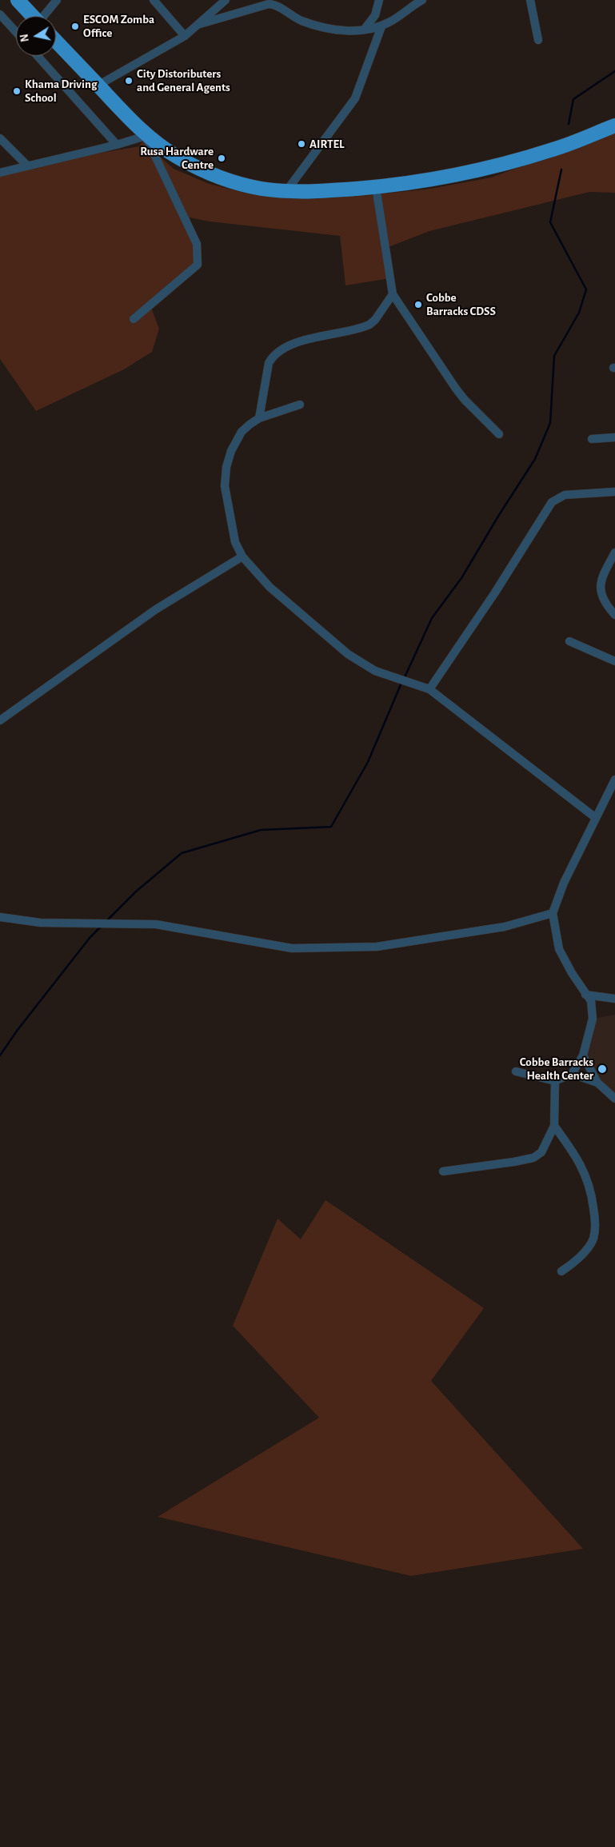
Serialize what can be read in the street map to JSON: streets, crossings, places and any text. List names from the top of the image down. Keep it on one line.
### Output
{"places":["ESCOM Zomba Office","City Distoributers and General Agents","Khama Driving School","AIRTEL","Rusa Hardware Centre","Cobbe Barracks CDSS","Cobbe Barracks Health Center"],"north":"left"}
